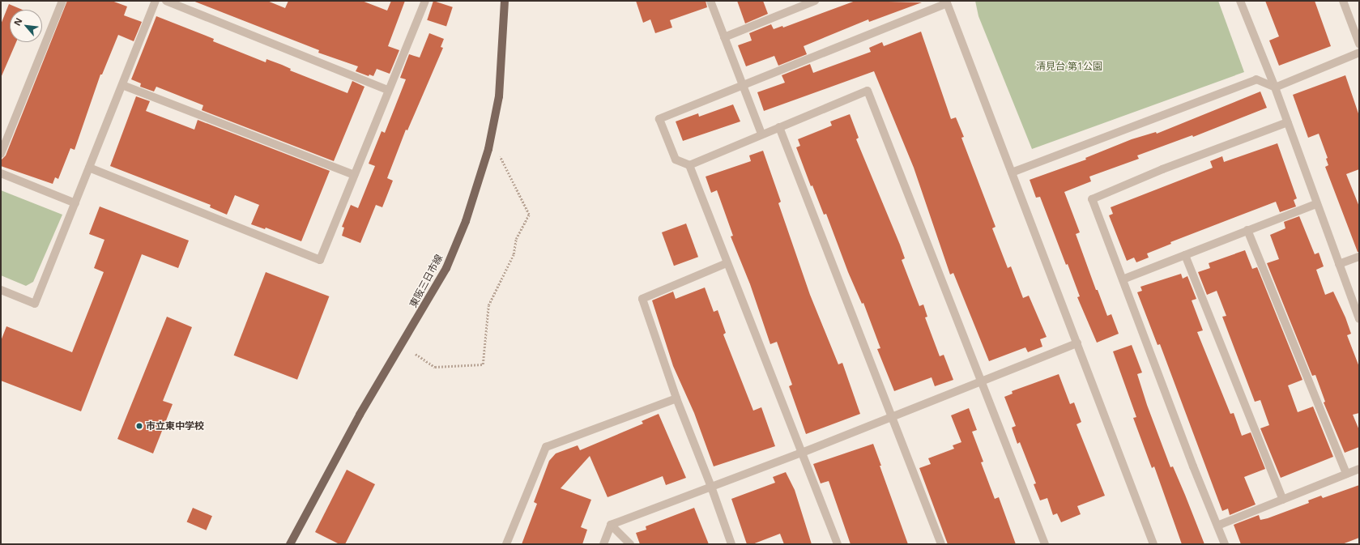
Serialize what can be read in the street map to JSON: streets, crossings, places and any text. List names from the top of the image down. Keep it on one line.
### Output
{"streets":{"main road":["東阪三日市線"]},"parks":["清見台 第1公園"],"places":["市立東中学校"],"north":"top left"}
